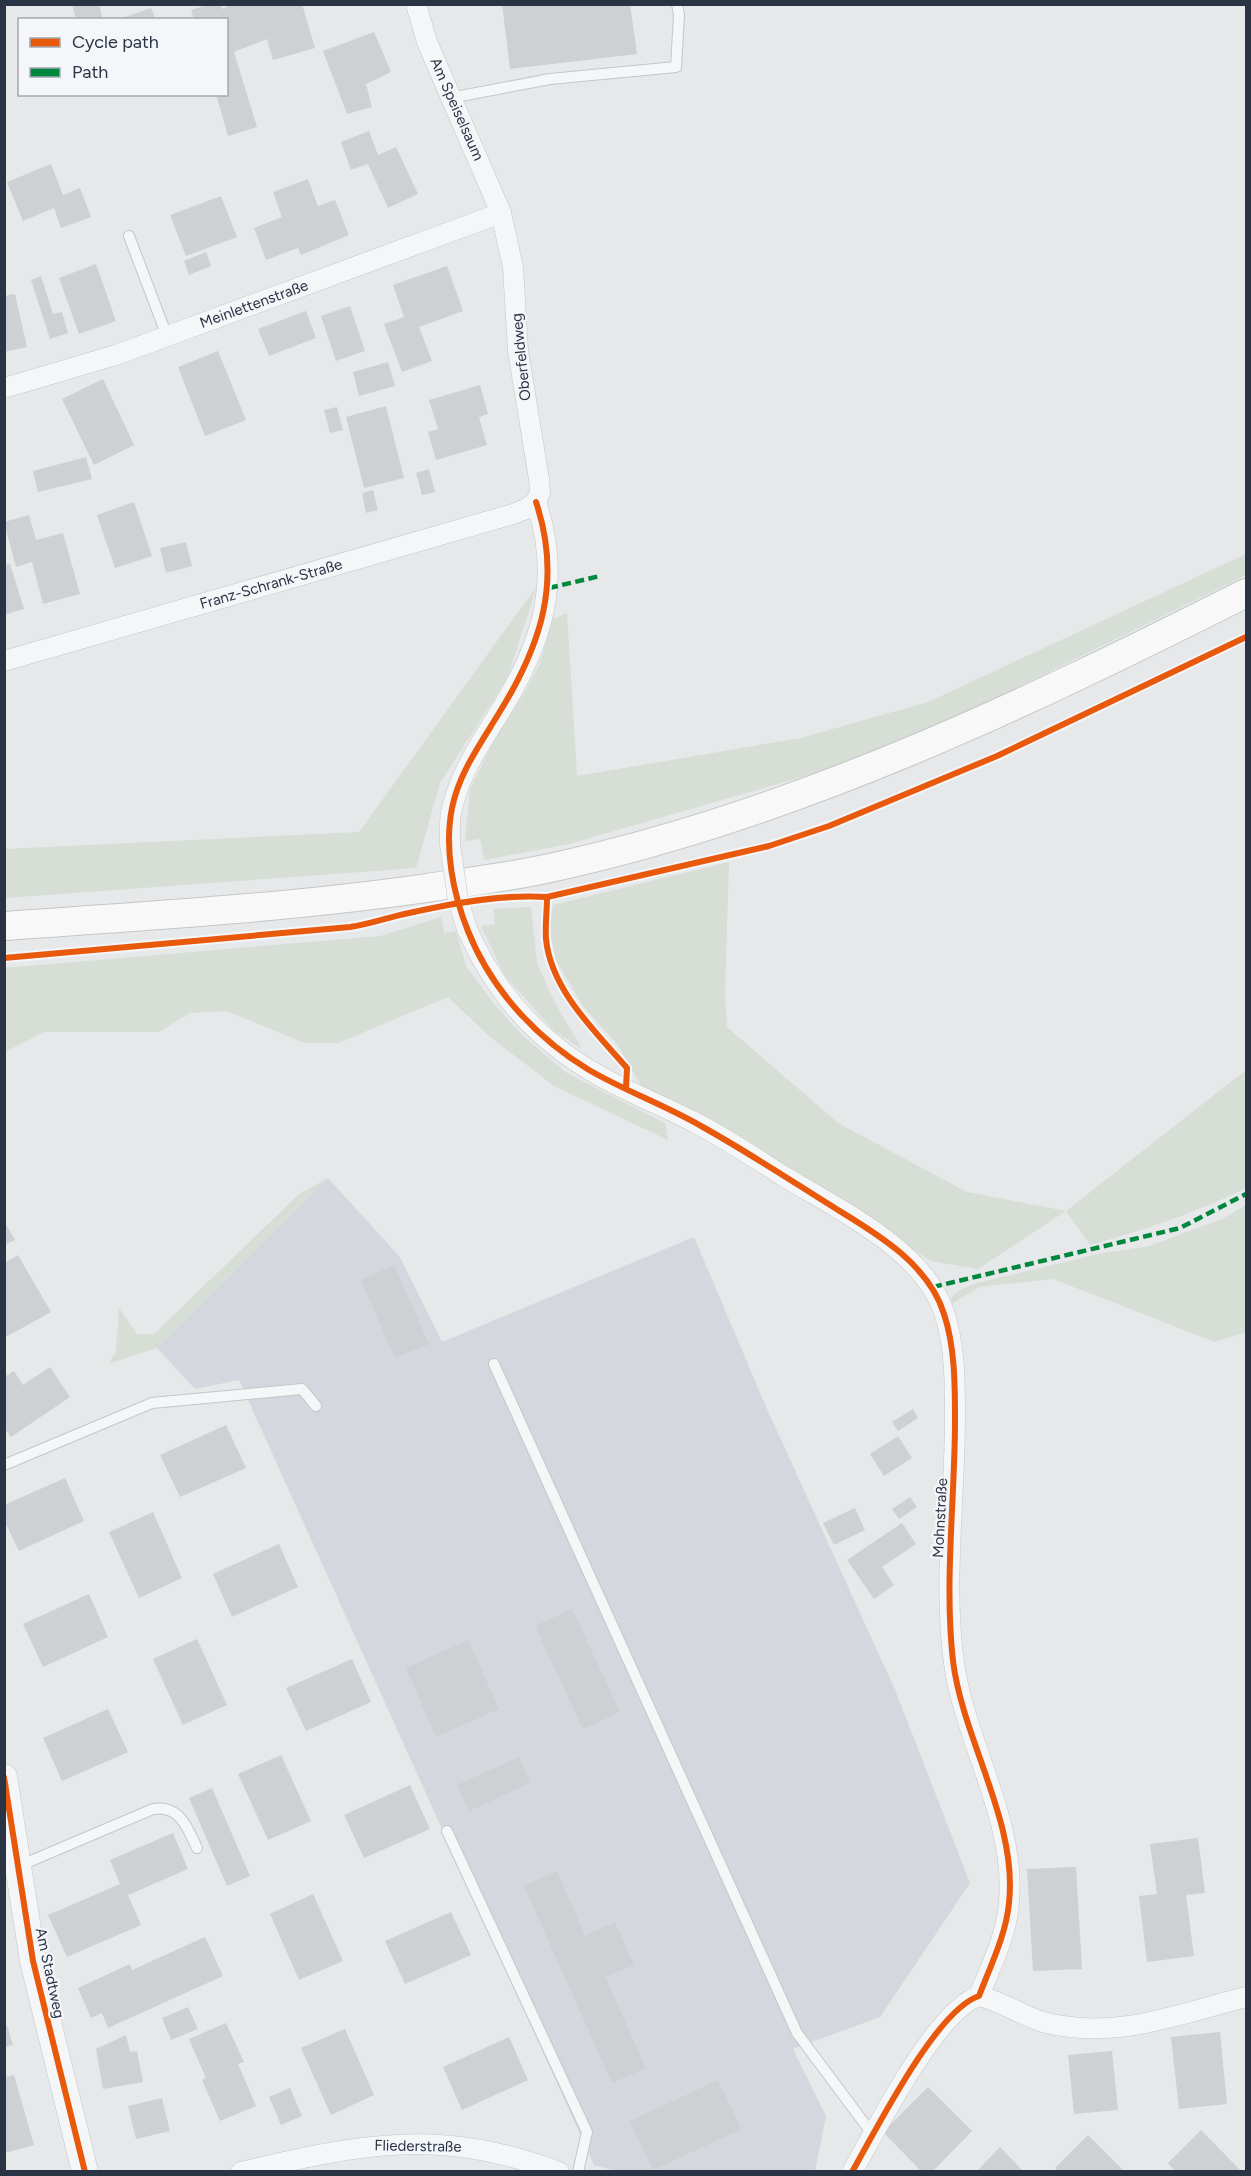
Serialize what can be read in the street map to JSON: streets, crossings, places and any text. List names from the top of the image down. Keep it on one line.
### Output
{"streets":{"street":["Am Speiselsaum","Meinlettenstraße","Oberfeldweg","Franz-Schrank-Straße","Mohnstraße","Am Stadtweg","Fliederstraße"]},"crossings":[["Am Speiselsaum","Meinlettenstraße"],["Am Speiselsaum","Oberfeldweg"],["Meinlettenstraße","Oberfeldweg"],["Oberfeldweg","Franz-Schrank-Straße"],["Oberfeldweg","Mohnstraße"]],"legend":["Cycle path","Path"]}
